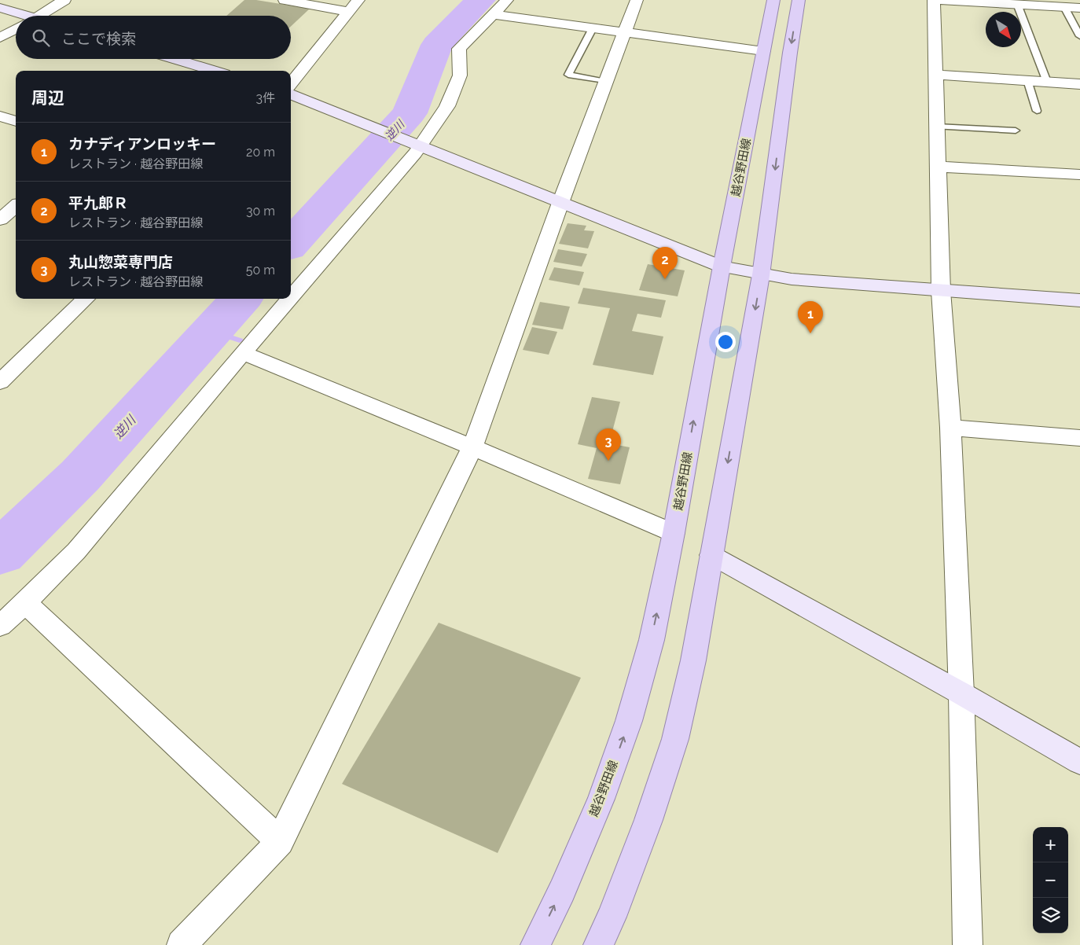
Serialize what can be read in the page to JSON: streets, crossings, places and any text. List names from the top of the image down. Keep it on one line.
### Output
{"streets":{"main road":["越谷野田線"]},"water":["逆川"],"north":"bottom right","page":{"search":"ここで検索","heading":["周辺","3件"],"list":[{"mark":"1","name":"カナディアンロッキー","note":"レストラン · 越谷野田線","value":"20 m"},{"mark":"2","name":"平九郎Ｒ","note":"レストラン · 越谷野田線","value":"30 m"},{"mark":"3","name":"丸山惣菜専門店","note":"レストラン · 越谷野田線","value":"50 m"}],"pins":["2","1","3"],"map_buttons":["+","−"]}}
